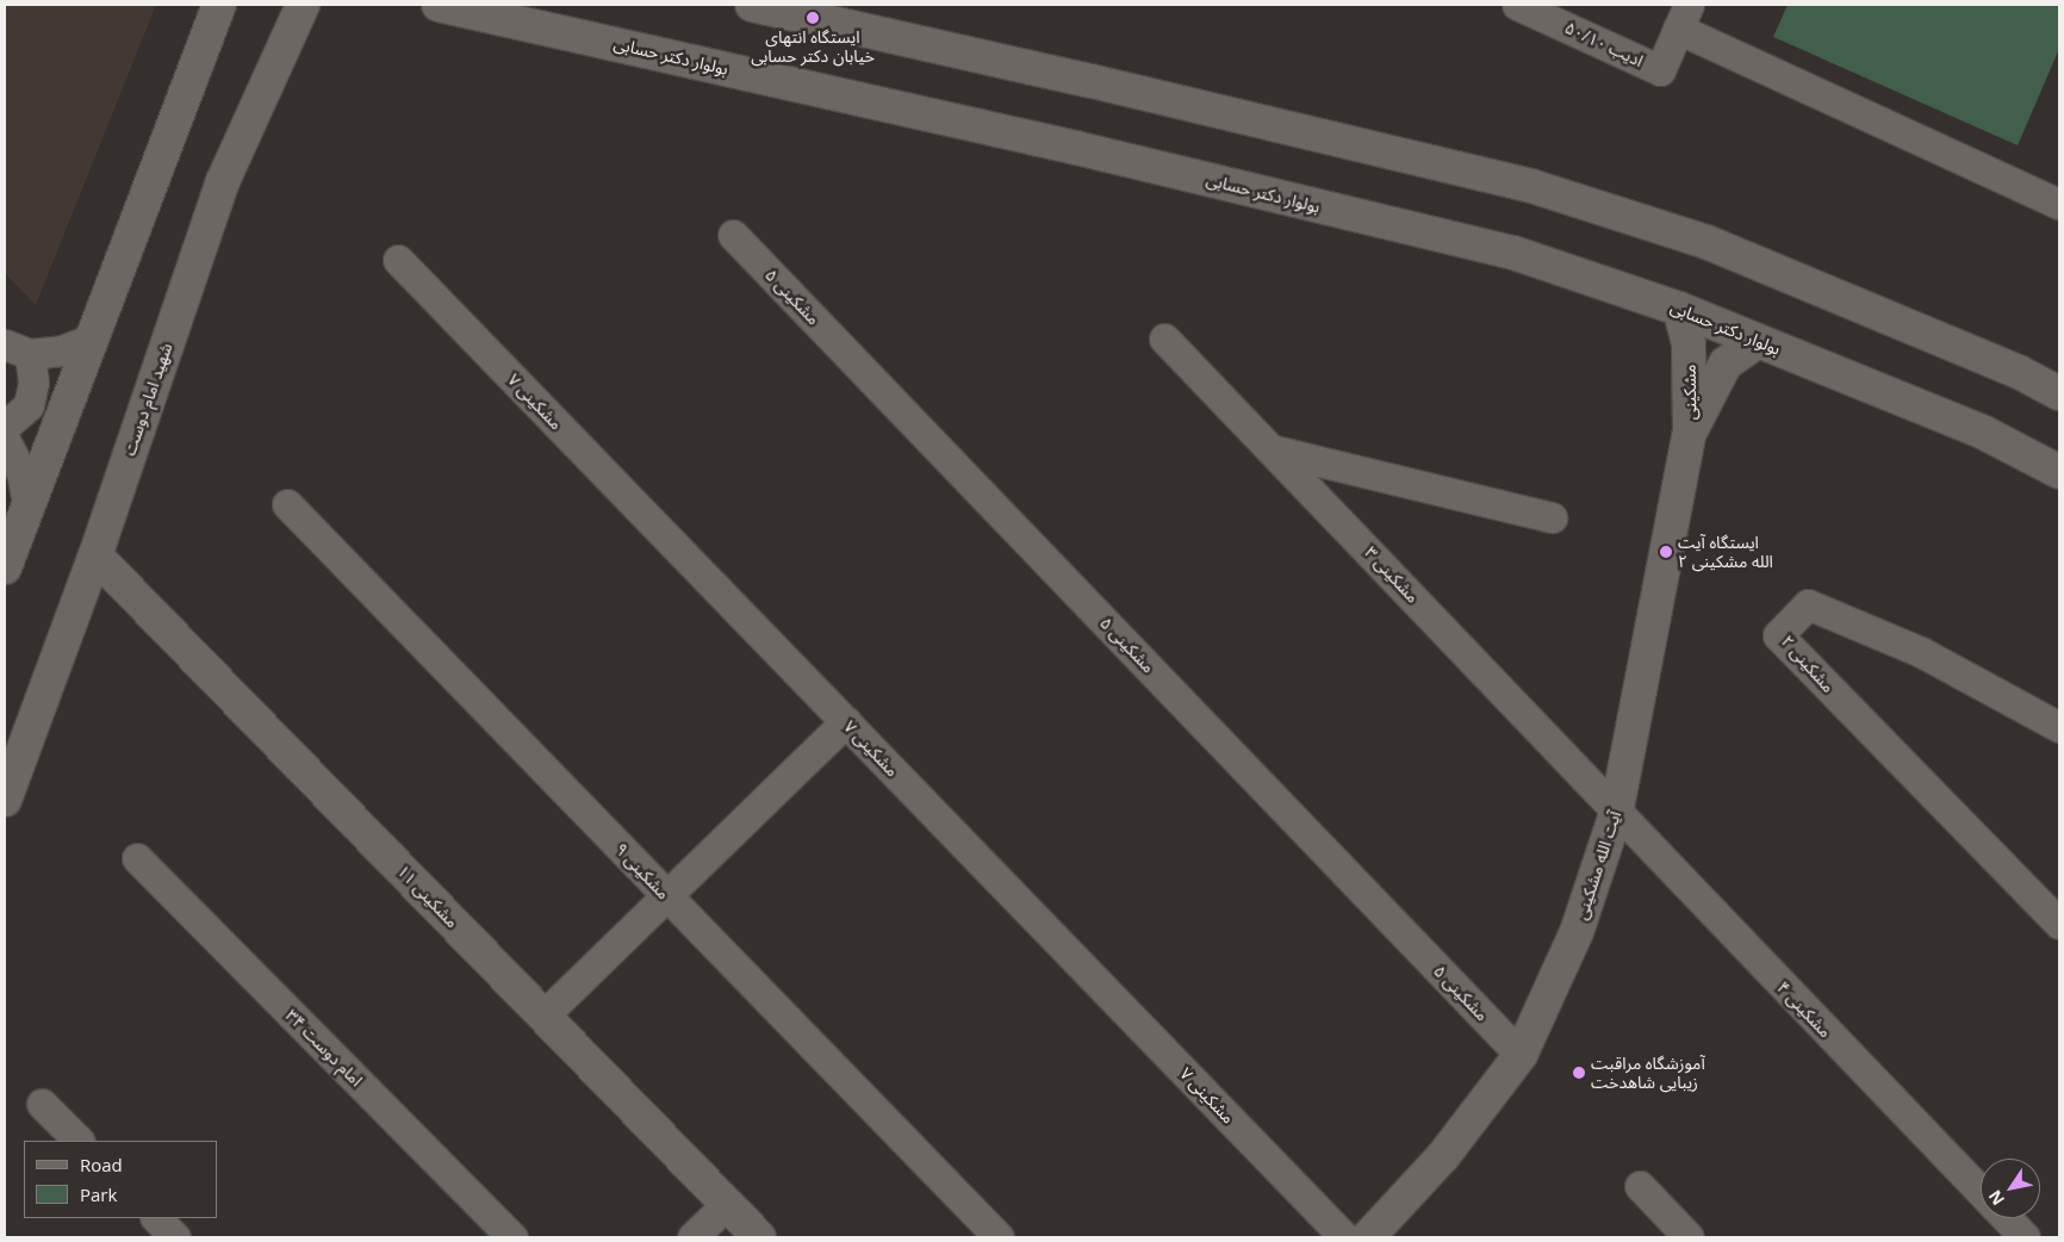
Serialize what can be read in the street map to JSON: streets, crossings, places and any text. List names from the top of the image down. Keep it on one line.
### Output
{"streets":{"main road":["بولوار دکتر حسابی","مشکینی","شهید امام دوست","آیت الله مشکینی","مشکینی ۱۱"],"street":["ادیب ۵۰/۱۰","مشکینی ۵","مشکینی ۷","مشکینی ۳","مشکینی ۲","مشکینی ۹","مشکینی ۴","امام دوست ۳۴"]},"crossings":[["بولوار دکتر حسابی","مشکینی"],["مشکینی ۵","آیت الله مشکینی"],["مشکینی","آیت الله مشکینی"],["شهید امام دوست","مشکینی ۱۱"],["مشکینی ۳","آیت الله مشکینی"],["مشکینی ۳","مشکینی ۴"],["آیت الله مشکینی","مشکینی ۴"]],"places":["ایستگاه انتهای خیابان دکتر حسابی","ایستگاه آیت الله مشکینی ۲","آموزشگاه مراقبت زیبایی شاهدخت"],"legend":["Road","Park"],"north":"bottom left"}
